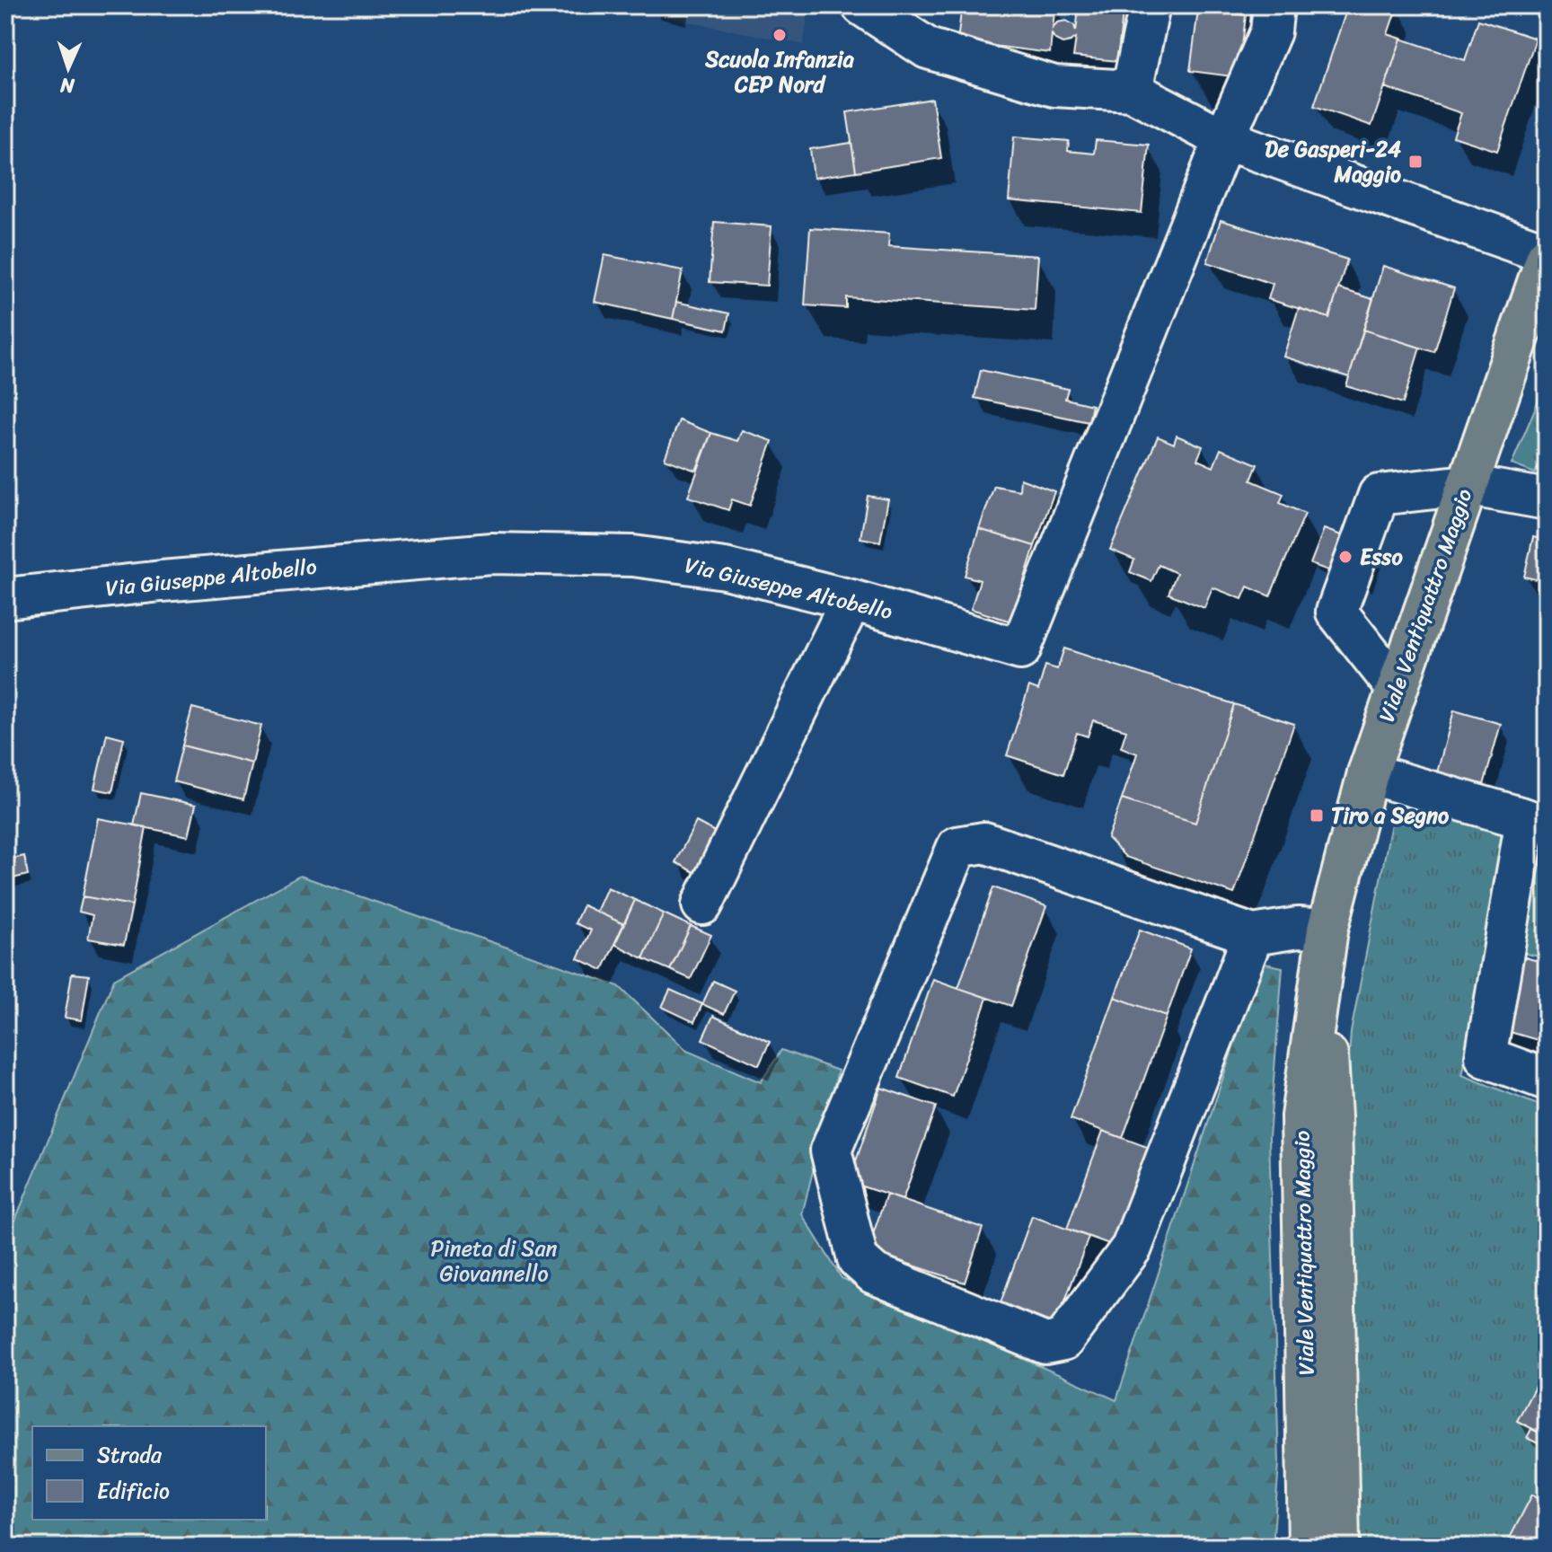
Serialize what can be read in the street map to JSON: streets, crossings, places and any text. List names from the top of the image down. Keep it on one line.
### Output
{"streets":{"main road":["Viale Ventiquattro Maggio"],"street":["Via Giuseppe Altobello"]},"parks":["Pineta di San Giovannello"],"places":{"other":["Scuola Infanzia CEP Nord","Esso"],"transit":["De Gasperi-24 Maggio","Tiro a Segno"]},"legend":["Strada","Edificio"],"north":"bottom"}
